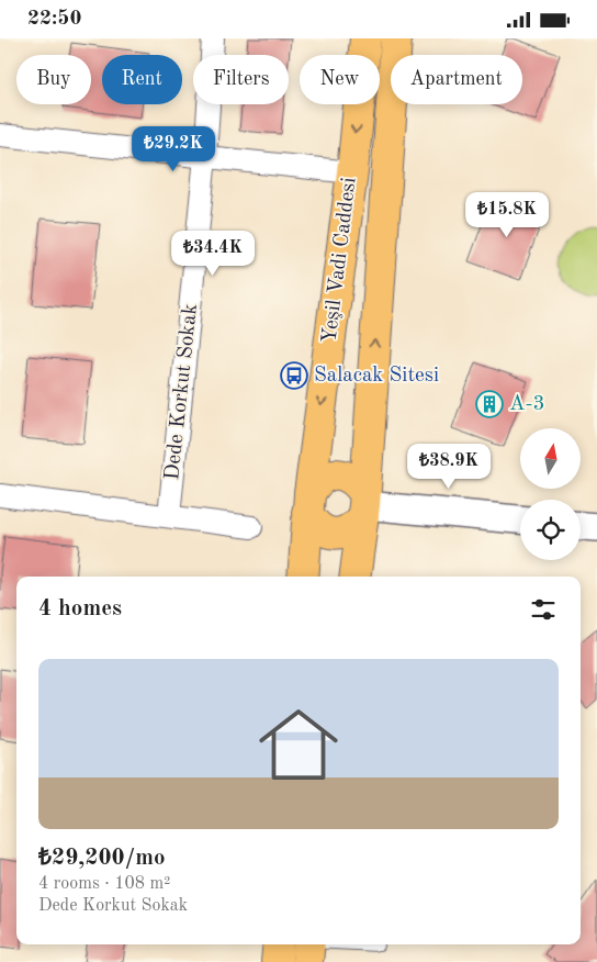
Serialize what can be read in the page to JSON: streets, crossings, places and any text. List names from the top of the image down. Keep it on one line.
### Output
{"streets":{"main road":["Yeşil Vadi Caddesi"],"street":["Dede Korkut Sokak"]},"places":{"bus stop":["Salacak Sitesi"],"building":["A-3"]},"north":"top","page":{"status":"22:50","chip":["Buy","Rent","Filters","New","Apartment"],"price":["₺29.2K","₺15.8K","₺34.4K","₺38.9K"],"heading":"4 homes","list":[{"name":"₺29,200/mo","note":"4 rooms · 108 m² · Dede Korkut Sokak"}]}}
